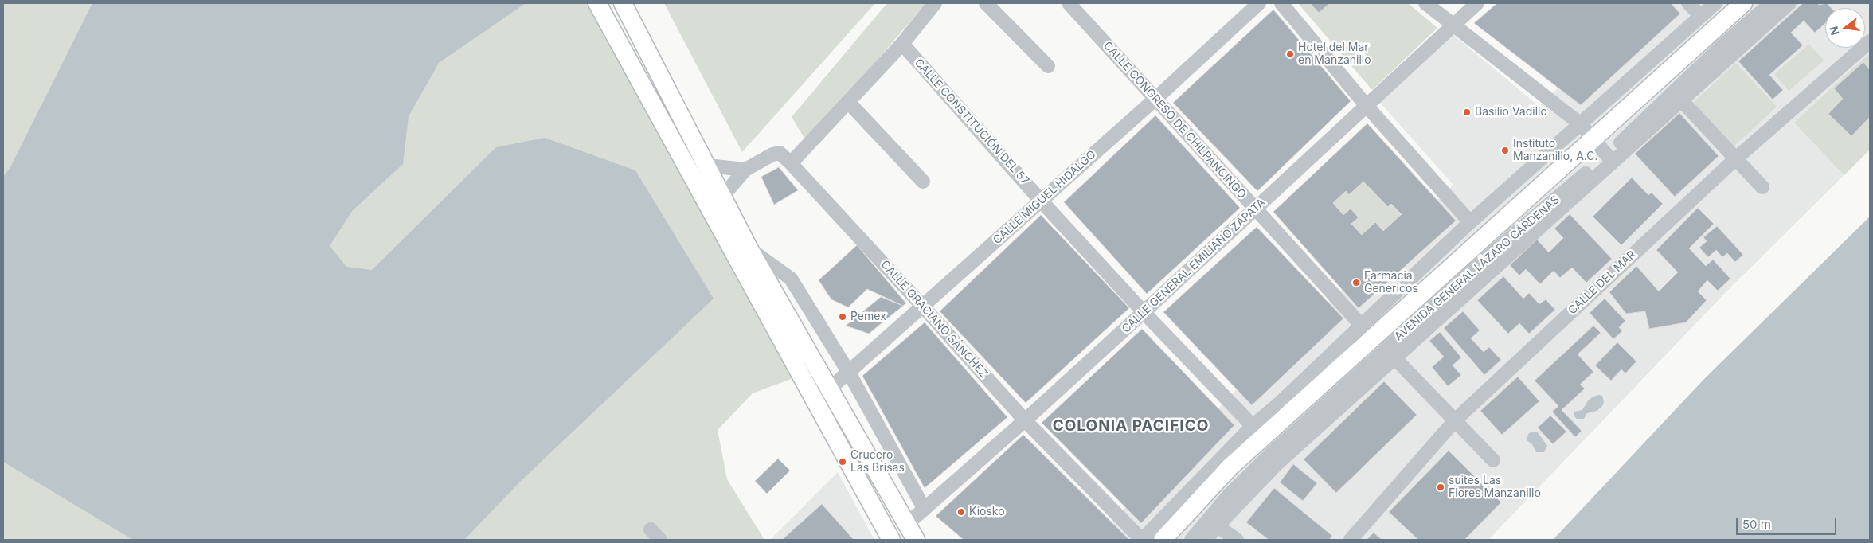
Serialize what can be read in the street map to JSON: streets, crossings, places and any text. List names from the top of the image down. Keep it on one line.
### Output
{"streets":{"main road":["AVENIDA GENERAL LÁZARO CÁRDENAS"],"street":["CALLE CONGRESO DE CHILPANCINGO","CALLE CONSTITUCIÓN DEL 57","CALLE MIGUEL HIDALGO","CALLE GENERAL EMILIANO ZAPATA","CALLE DEL MAR","CALLE GRACIANO SÁNCHEZ"]},"crossings":[["CALLE CONGRESO DE CHILPANCINGO","CALLE MIGUEL HIDALGO"],["CALLE CONGRESO DE CHILPANCINGO","CALLE GENERAL EMILIANO ZAPATA"],["CALLE CONSTITUCIÓN DEL 57","CALLE MIGUEL HIDALGO"],["CALLE CONSTITUCIÓN DEL 57","CALLE GENERAL EMILIANO ZAPATA"],["CALLE MIGUEL HIDALGO","CALLE GRACIANO SÁNCHEZ"],["CALLE GENERAL EMILIANO ZAPATA","CALLE GRACIANO SÁNCHEZ"]],"districts":["COLONIA PACIFICO"],"places":["Hotel del Mar en Manzanillo","Basilio Vadillo","Instituto Manzanillo, A.C.","Farmacia Genericos","Pemex","Crucero Las Brisas","suites Las Flores Manzanillo","Kiosko"],"scale_bar":"50 m","north":"left"}
